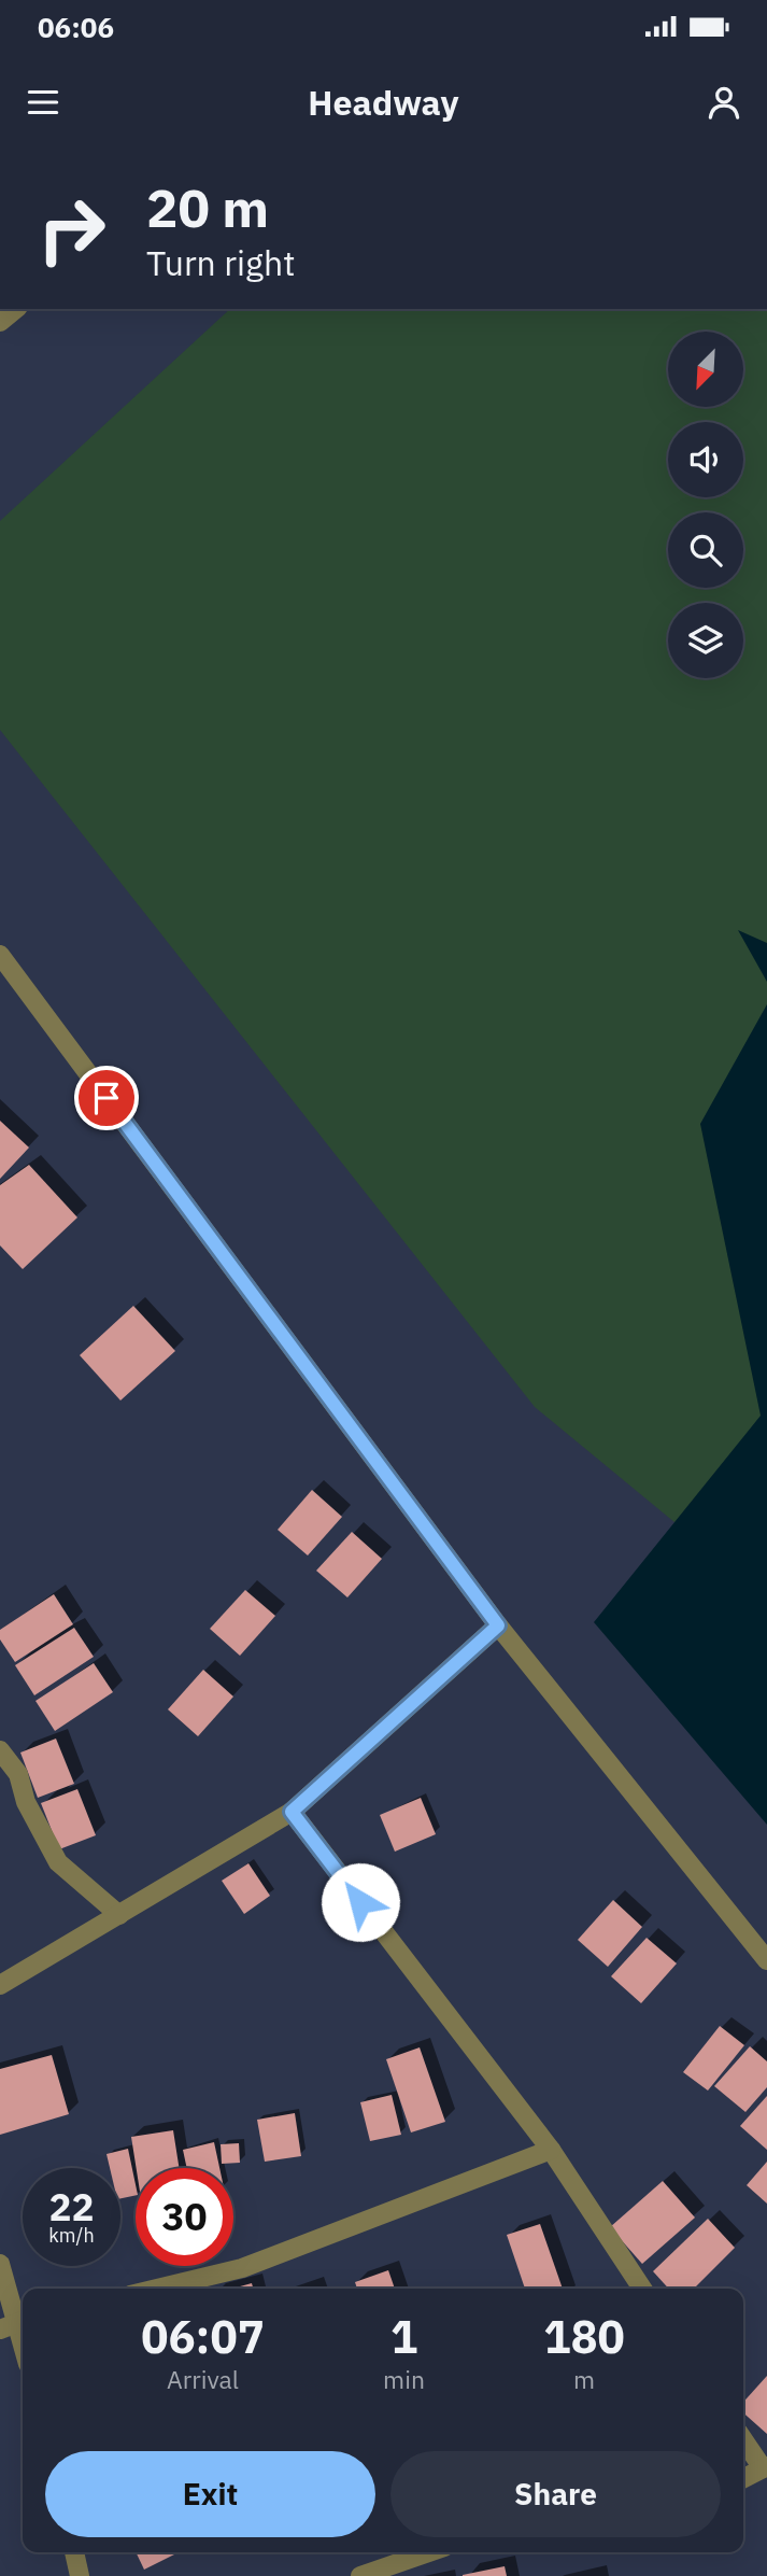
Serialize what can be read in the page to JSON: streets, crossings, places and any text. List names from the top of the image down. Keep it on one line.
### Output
{"north":"bottom left","page":{"status":"06:06","header":"Headway","turn":["20 m","Turn right"],"speed":"22 km/h","limit":"30","eta":["06:07","Arrival","1","min","180","m"],"buttons":["Exit","Share"]}}
